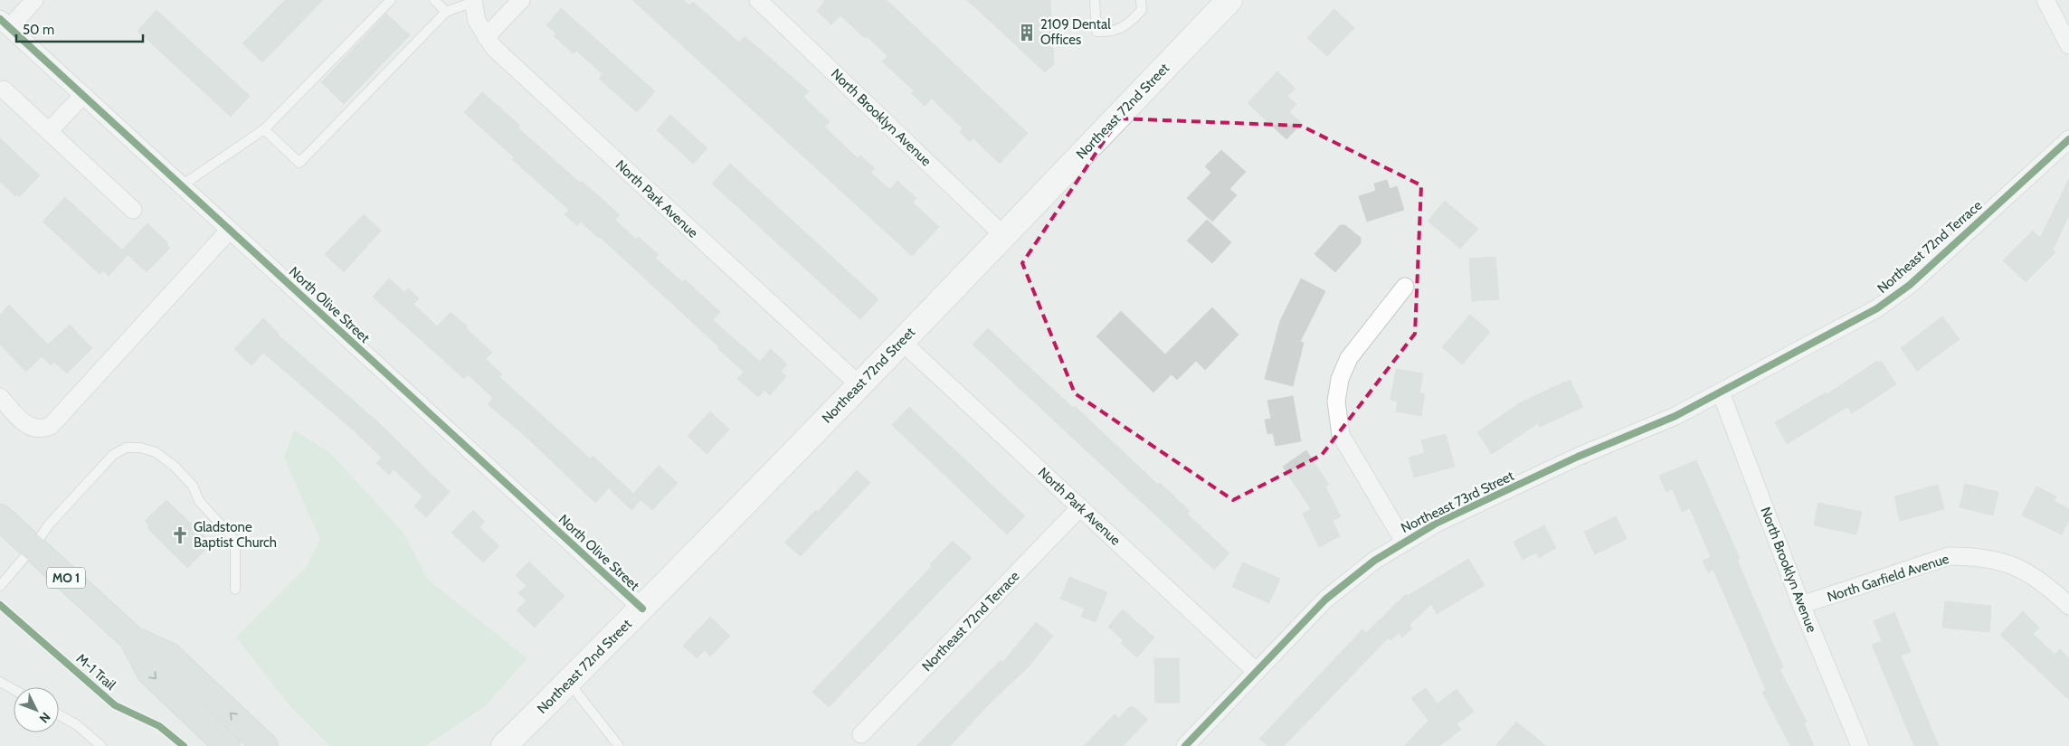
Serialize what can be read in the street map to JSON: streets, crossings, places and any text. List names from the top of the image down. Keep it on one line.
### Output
{"streets":{"main road":["Northeast 72nd Street","MO 1"],"street":["North Brooklyn Avenue","North Park Avenue","Northeast 72nd Terrace","North Olive Street","Northeast 73rd Street","North Garfield Avenue"],"cycle path":["M-1 Trail"]},"crossings":[["Northeast 72nd Street","North Brooklyn Avenue"],["Northeast 72nd Street","North Park Avenue"],["Northeast 72nd Street","North Olive Street"],["North Brooklyn Avenue","Northeast 72nd Terrace"],["North Brooklyn Avenue","Northeast 73rd Street"],["North Brooklyn Avenue","North Garfield Avenue"],["North Park Avenue","Northeast 72nd Terrace"],["North Park Avenue","Northeast 73rd Street"],["Northeast 72nd Terrace","Northeast 73rd Street"]],"places":{"building":["2109 Dental Offices"],"church":["Gladstone Baptist Church"]},"scale_bar":"50 m","north":"bottom right"}
